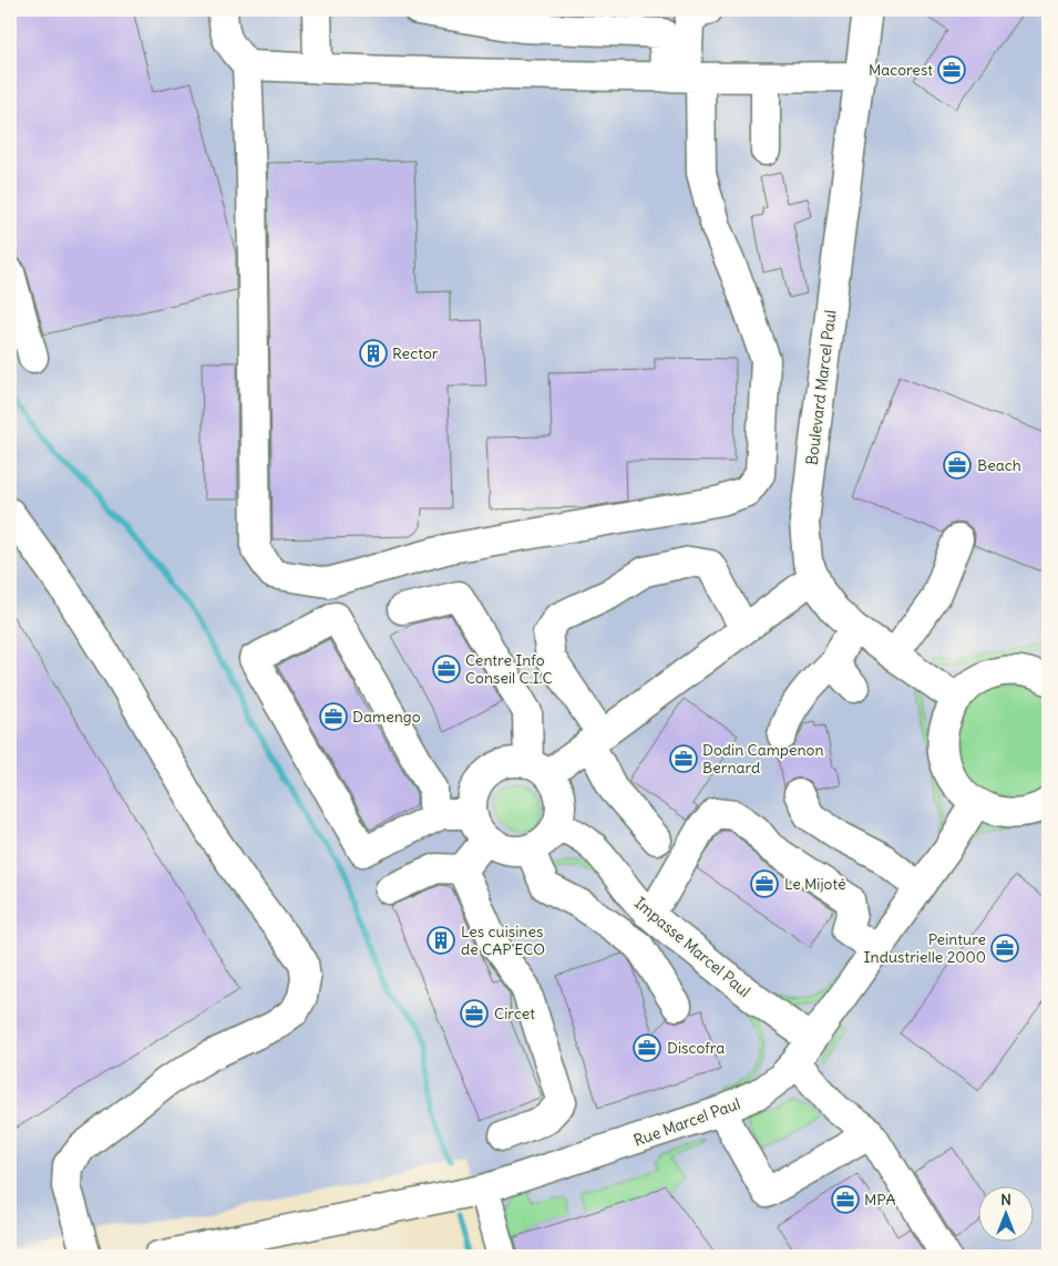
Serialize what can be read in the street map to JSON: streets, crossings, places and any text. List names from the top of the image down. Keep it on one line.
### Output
{"streets":{"street":["Boulevard Marcel Paul","Impasse Marcel Paul","Rue Marcel Paul"]},"crossings":[["Impasse Marcel Paul","Rue Marcel Paul"]],"places":{"office":["Macorest","Beach","Centre Info Conseil C.I.C","Damengo","Dodin Campenon Bernard","Le Mijoté","Peinture Industrielle 2000","Circet","Discofra","MPA"],"building":["Rector","Les cuisines de CAP'ECO"]},"north":"top"}
